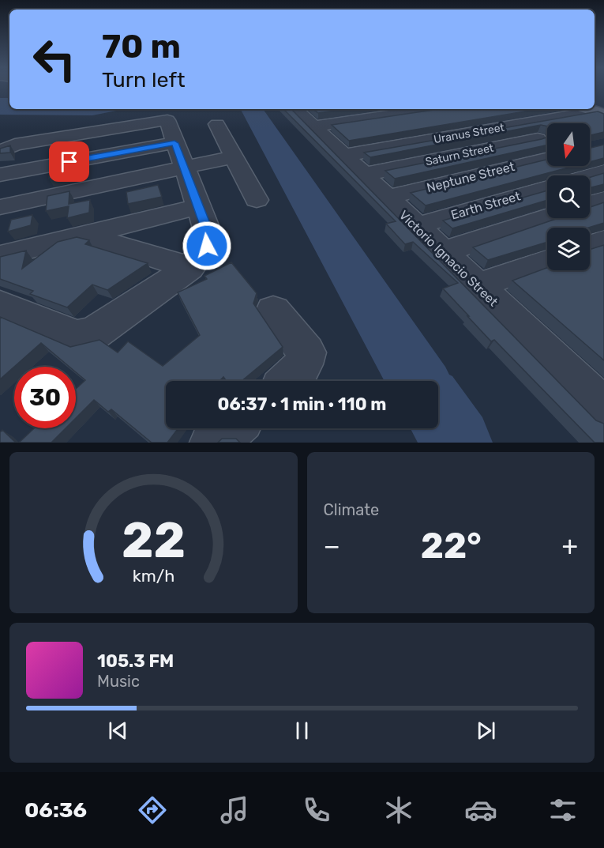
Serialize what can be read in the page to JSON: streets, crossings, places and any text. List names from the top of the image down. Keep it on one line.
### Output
{"streets":{"street":["Uranus Street","Saturn Street","Neptune Street","Earth Street","Victorio Ignacio Street"]},"crossings":[["Uranus Street","Saturn Street"],["Uranus Street","Victorio Ignacio Street"],["Saturn Street","Victorio Ignacio Street"],["Neptune Street","Victorio Ignacio Street"],["Earth Street","Victorio Ignacio Street"]],"north":"bottom","page":{"turn":["70 m","Turn left"],"limit":"30","trip":"06:37 · 1 min · 110 m","tile":"Climate","heat":["−","22°","+"],"song":["105.3 FM","Music"],"tabs":"06:36","gauge":["22","km/h"]}}
